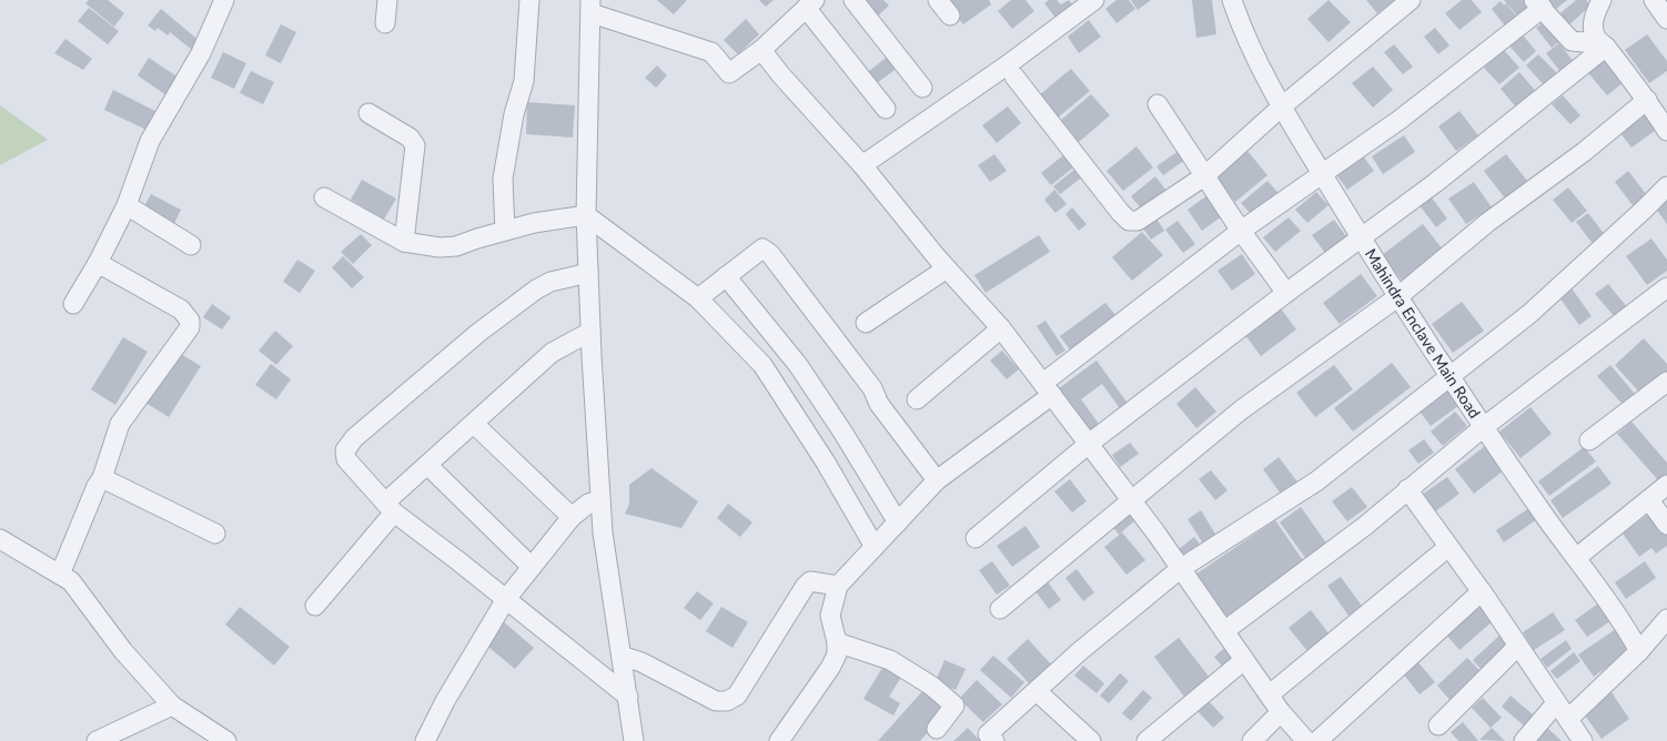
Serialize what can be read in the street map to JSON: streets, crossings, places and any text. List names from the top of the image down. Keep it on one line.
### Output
{"streets":{"street":["Mahindra Enclave Main Road"]}}
